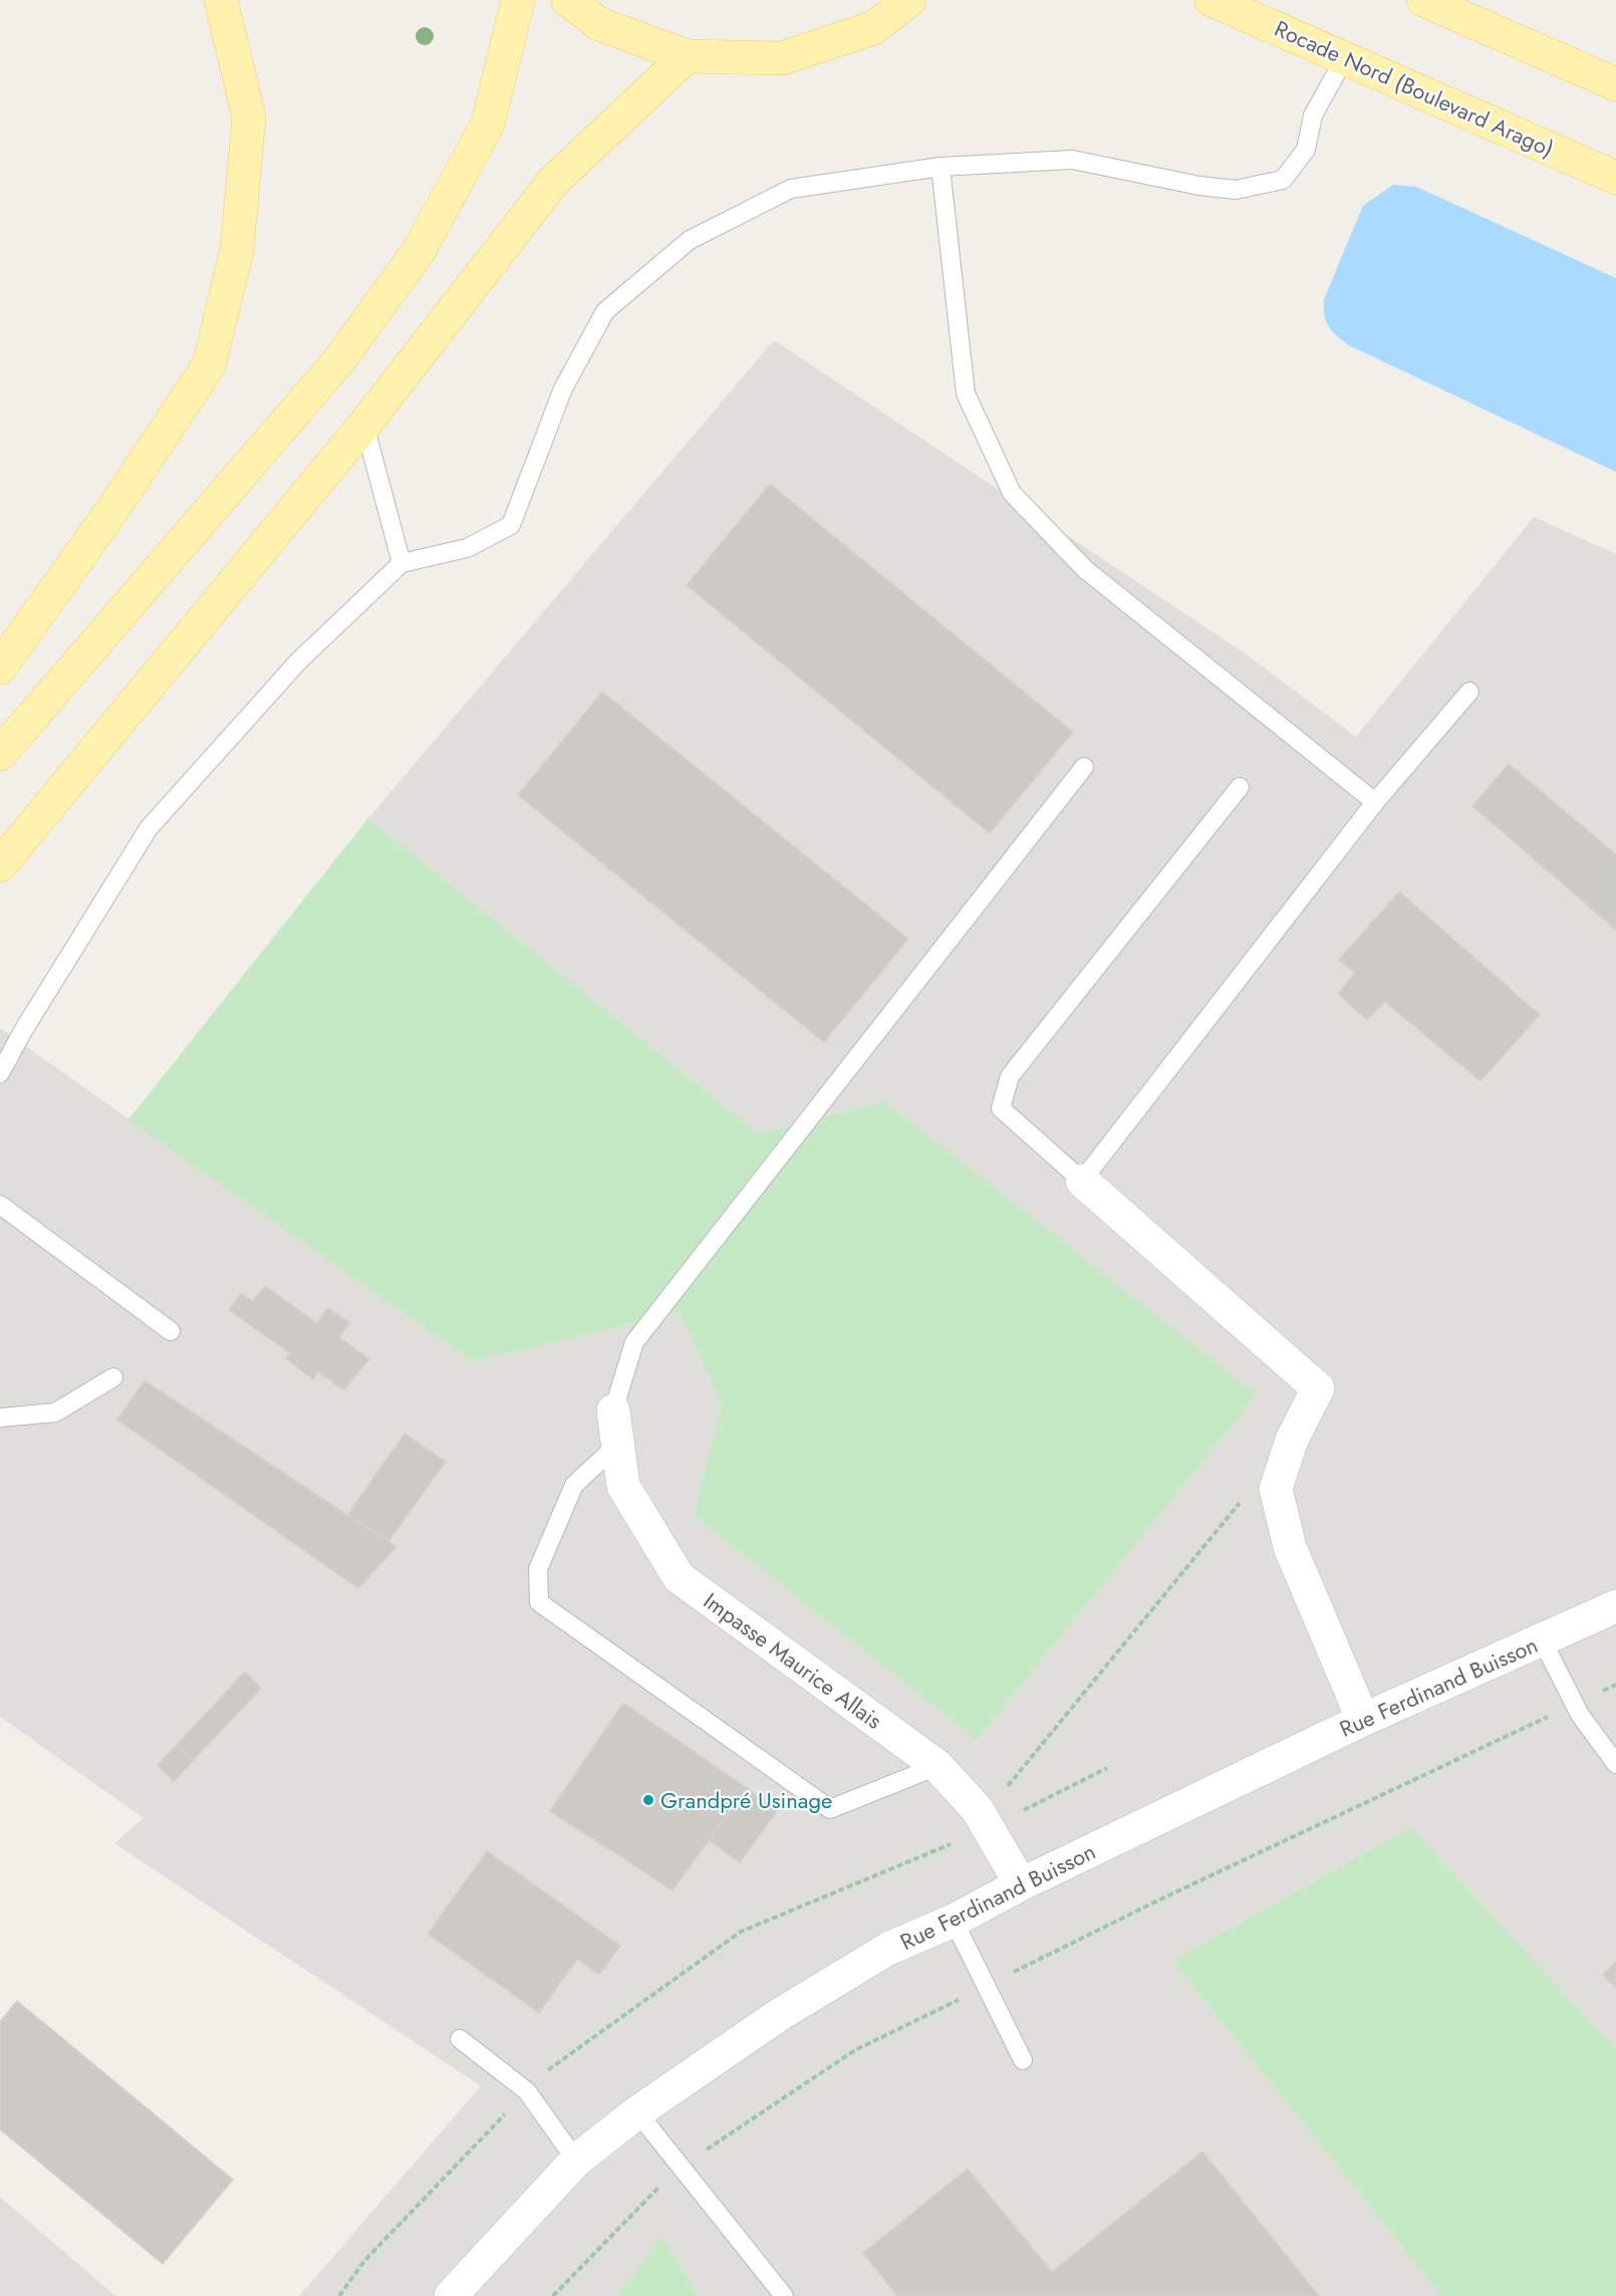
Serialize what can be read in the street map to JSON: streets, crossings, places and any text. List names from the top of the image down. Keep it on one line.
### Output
{"streets":{"main road":["Rocade Nord (Boulevard Arago)"],"street":["Impasse Maurice Allais","Rue Ferdinand Buisson"]},"crossings":[["Impasse Maurice Allais","Rue Ferdinand Buisson"]],"places":["Grandpré Usinage"]}
